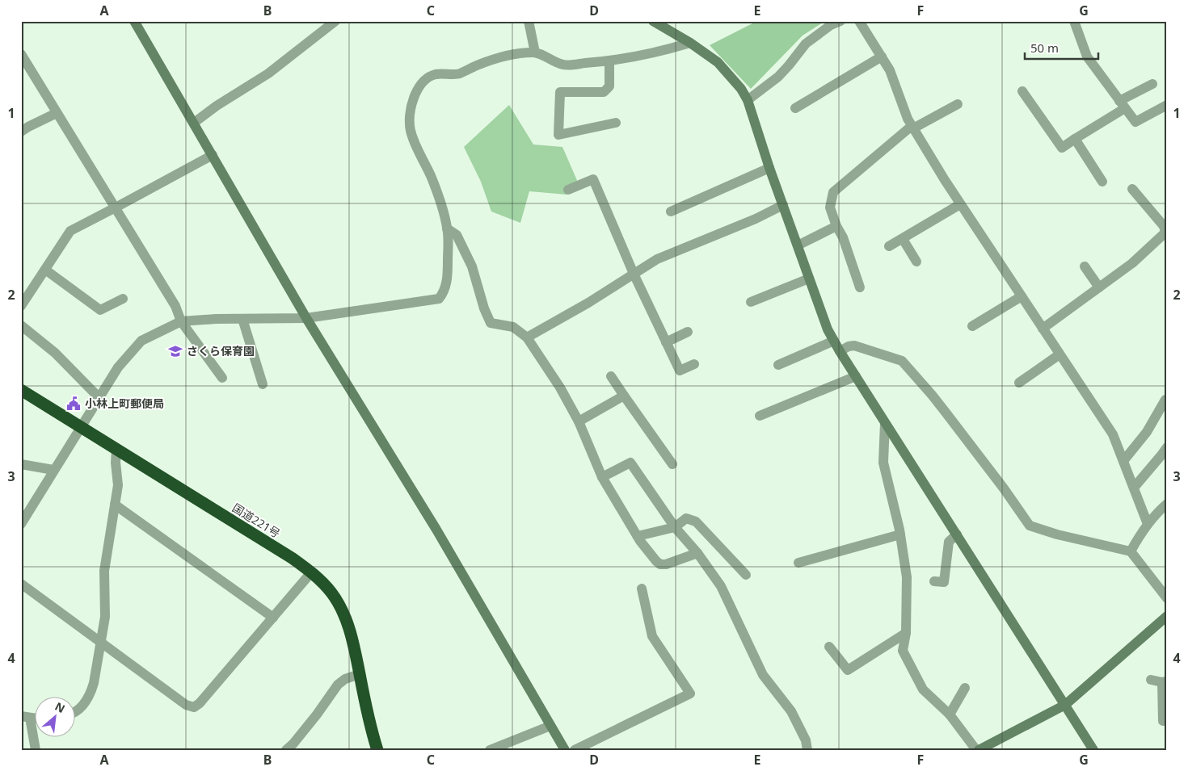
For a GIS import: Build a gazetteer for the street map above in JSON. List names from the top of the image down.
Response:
{
  "streets": {
    "highway": ["国道221号"]
  },
  "places": {
    "school or university": ["さくら保育園"],
    "public building": ["小林上町郵便局"]
  },
  "scale_bar": "50 m",
  "north": "top right",
  "grid": {
    "columns": [
      "A",
      "B",
      "C",
      "D",
      "E",
      "F",
      "G"
    ],
    "rows": [
      "1",
      "2",
      "3",
      "4"
    ]
  }
}
